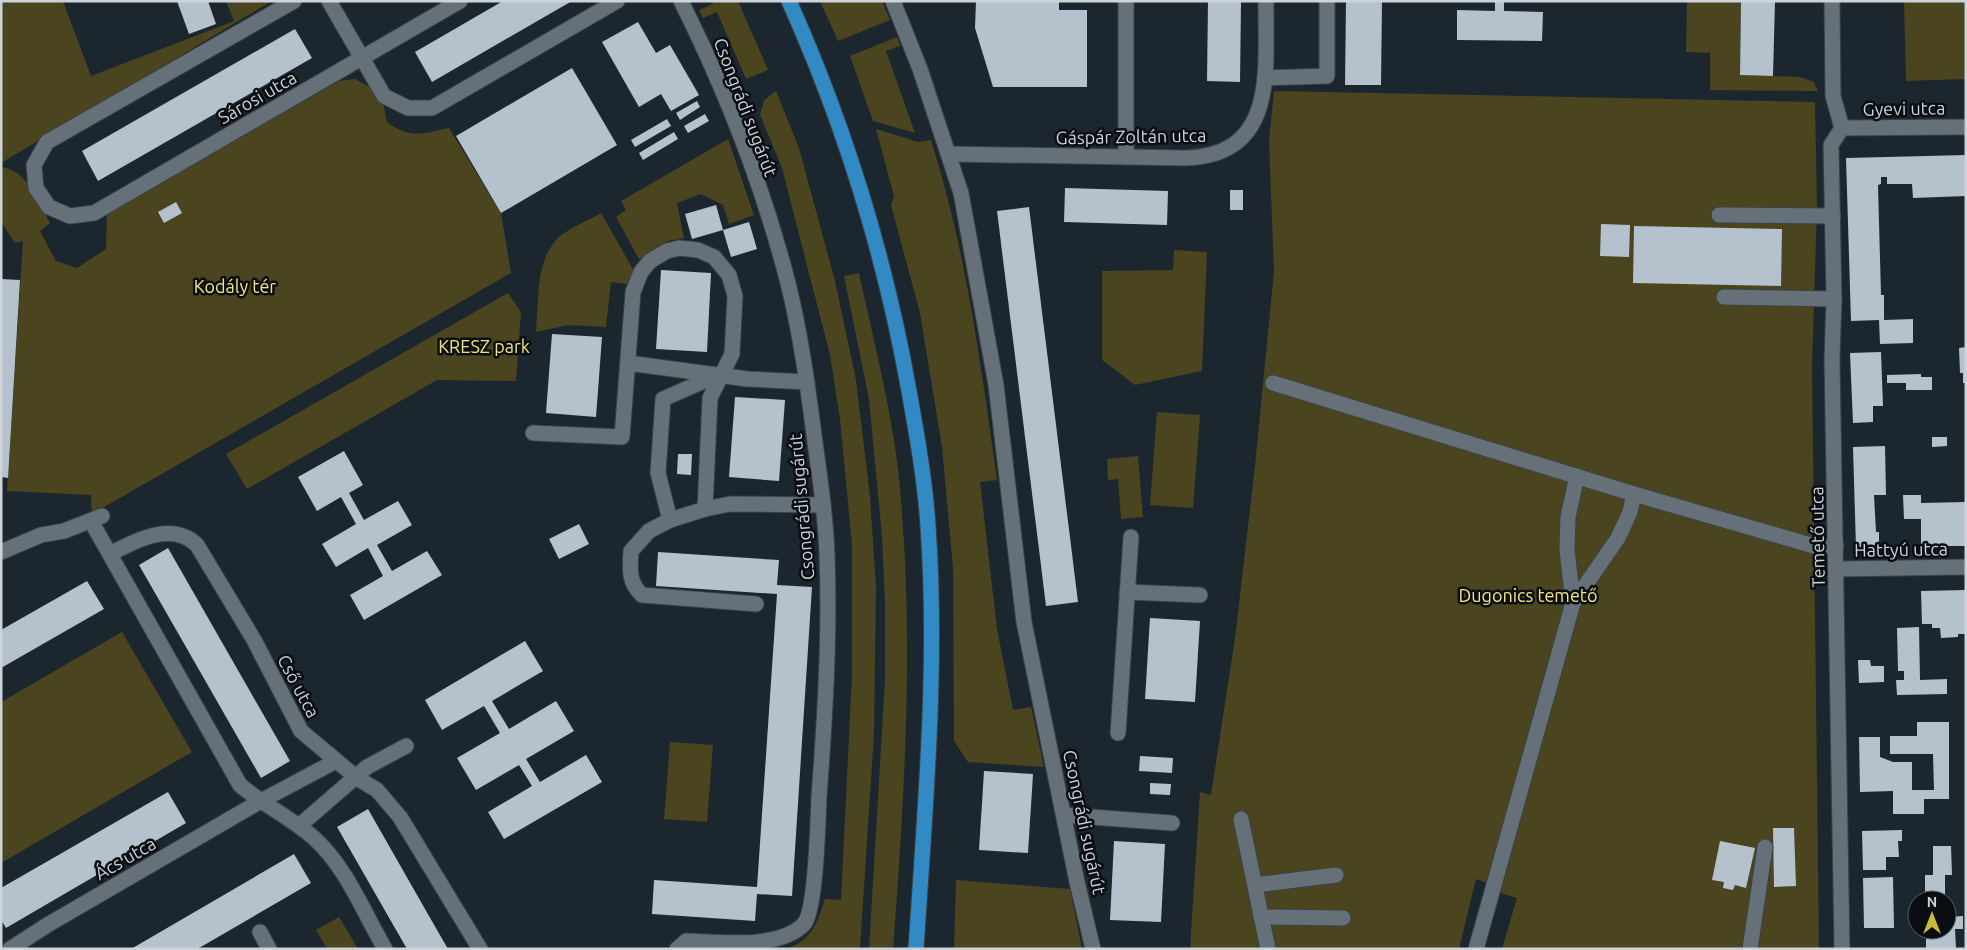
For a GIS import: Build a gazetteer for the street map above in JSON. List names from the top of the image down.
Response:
{
  "streets": {
    "street": [
      "Sárosi utca",
      "Csongrádi sugárút",
      "Gyevi utca",
      "Gáspár Zoltán utca",
      "Temető utca",
      "Hattyú utca",
      "Cső utca",
      "Ács utca"
    ]
  },
  "crossings": [
    ["Csongrádi sugárút", "Gáspár Zoltán utca"],
    ["Gyevi utca", "Temető utca"],
    ["Temető utca", "Hattyú utca"],
    ["Cső utca", "Ács utca"]
  ],
  "parks": ["Kodály tér", "KRESZ park", "Dugonics temető"],
  "north": "top"
}
